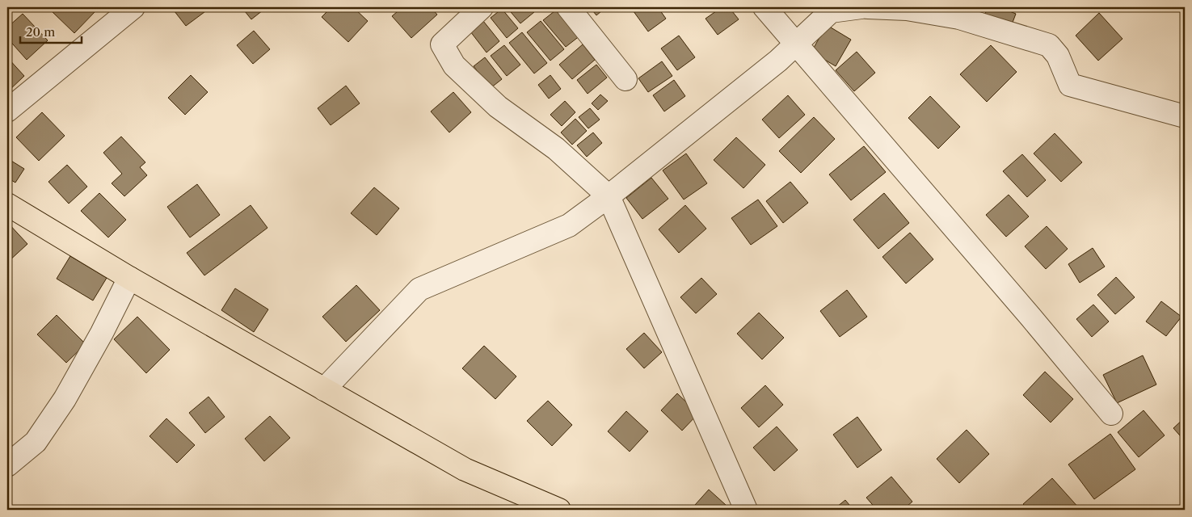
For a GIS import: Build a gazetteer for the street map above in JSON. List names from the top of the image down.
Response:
{
  "scale_bar": "20 m"
}
